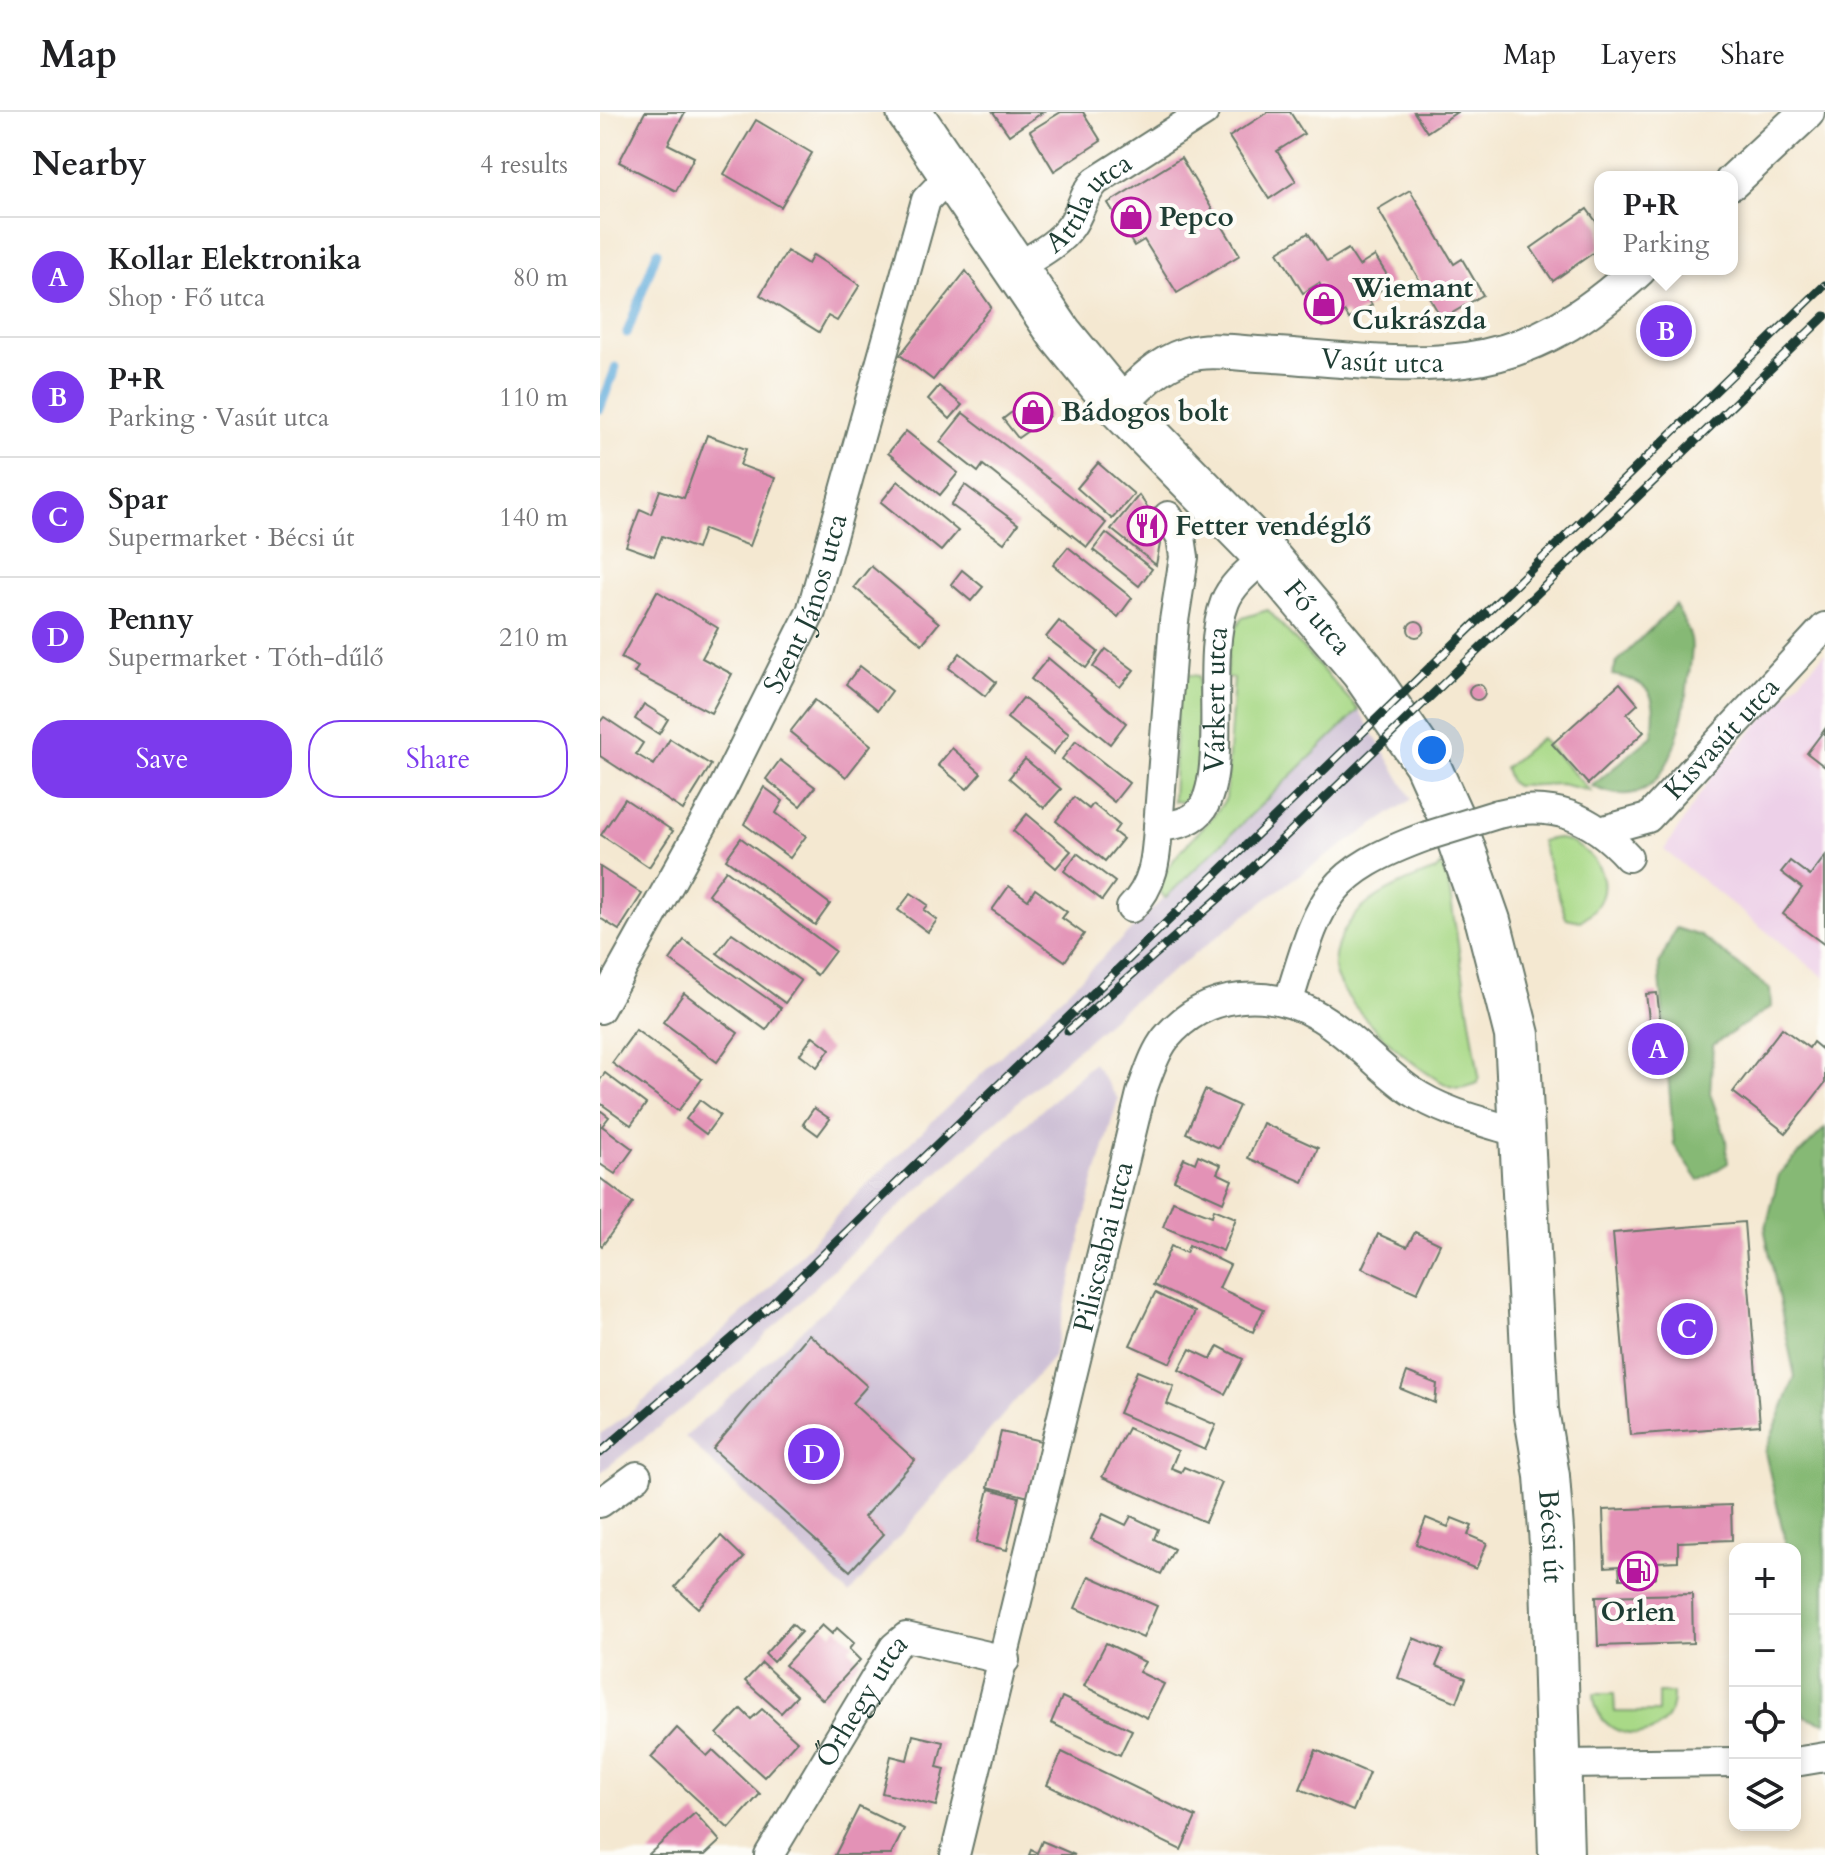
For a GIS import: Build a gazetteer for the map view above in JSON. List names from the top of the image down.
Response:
{
  "streets": {
    "main road": ["Fő utca", "Bécsi út"],
    "street": [
      "Attila utca",
      "Vasút utca",
      "Szent János utca",
      "Várkert utca",
      "Kisvasút utca",
      "Piliscsabai utca",
      "Őrhegy utca"
    ]
  },
  "crossings": [
    ["Attila utca", "Fő utca"],
    ["Vasút utca", "Fő utca"],
    ["Szent János utca", "Fő utca"],
    ["Fő utca", "Várkert utca"],
    ["Fő utca", "Piliscsabai utca"],
    ["Fő utca", "Bécsi út"],
    ["Piliscsabai utca", "Őrhegy utca"]
  ],
  "places": {
    "shop": ["Pepco", "Wiemant Cukrászda", "Bádogos bolt"],
    "restaurant": ["Fetter vendéglő"],
    "fuel station": ["Orlen"]
  },
  "page": {
    "header": "Map",
    "nav": ["Map", "Layers", "Share"],
    "heading": ["Nearby", "4 results"],
    "popup": ["P+R", "Parking"],
    "list": [
      {
        "mark": "A",
        "name": "Kollar Elektronika",
        "note": "Shop · Fő utca",
        "value": "80 m"
      },
      {
        "mark": "B",
        "name": "P+R",
        "note": "Parking · Vasút utca",
        "value": "110 m"
      },
      {
        "mark": "C",
        "name": "Spar",
        "note": "Supermarket · Bécsi út",
        "value": "140 m"
      },
      {
        "mark": "D",
        "name": "Penny",
        "note": "Supermarket · Tóth-dűlő",
        "value": "210 m"
      }
    ],
    "pins": [
      "B",
      "A",
      "C",
      "D"
    ],
    "buttons": ["Save", "Share"],
    "map_buttons": ["+", "−"]
  }
}
